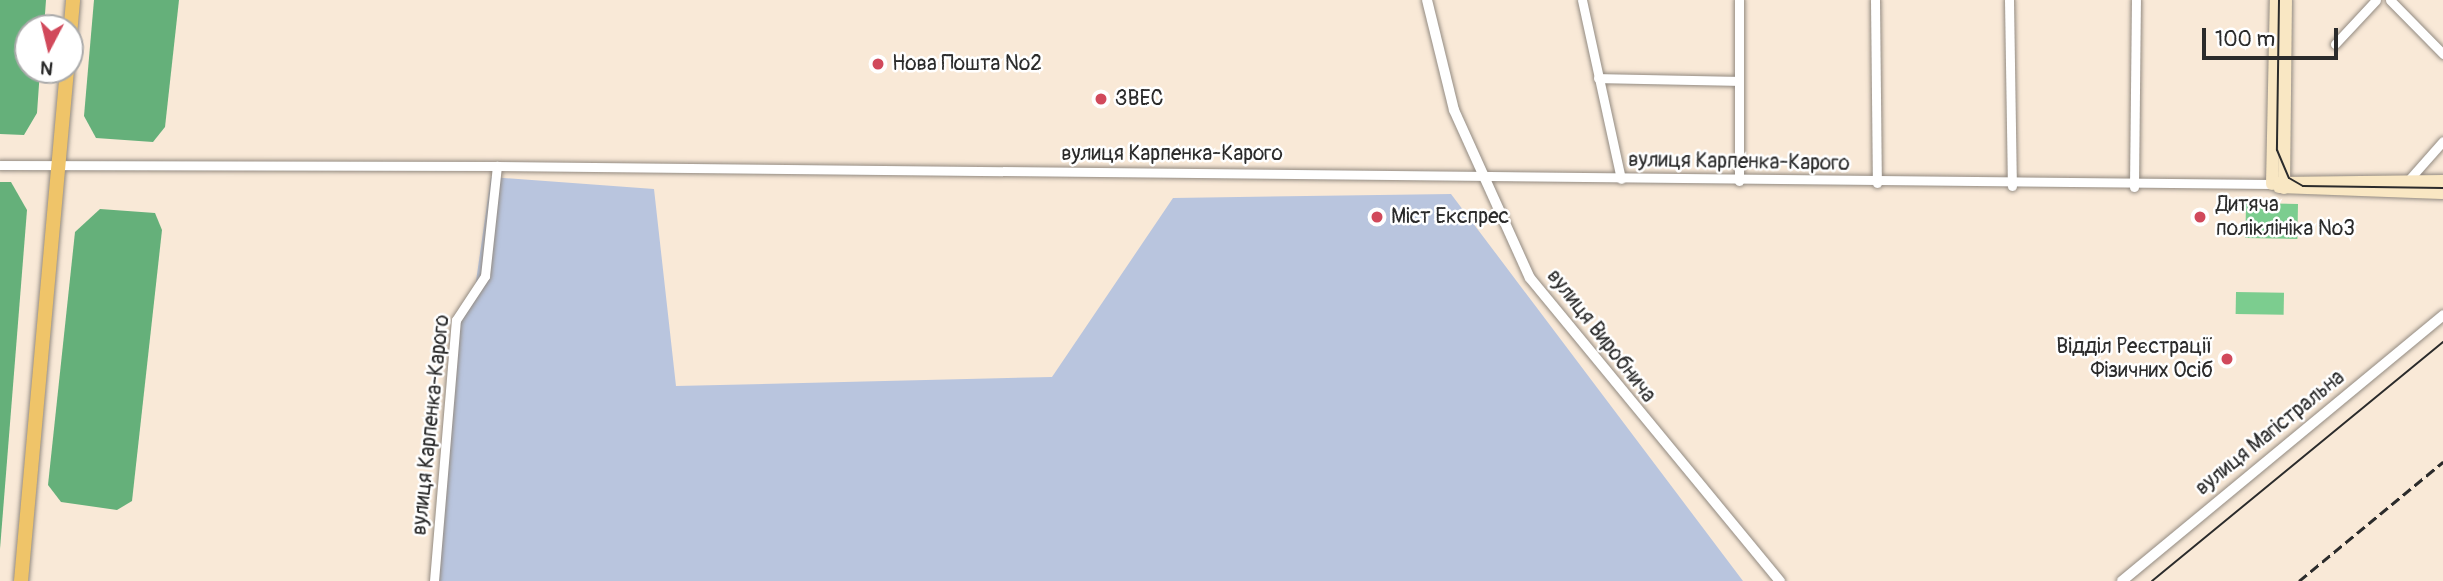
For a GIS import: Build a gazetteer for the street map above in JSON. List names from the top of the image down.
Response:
{
  "streets": {
    "main road": ["вулиця Карпенка-Карого"],
    "street": ["вулиця Виробнича", "вулиця Магістральна"]
  },
  "crossings": [
    ["вулиця Карпенка-Карого", "вулиця Виробнича"]
  ],
  "places": [
    "Нова Пошта №2",
    "ЗВЕС",
    "Мiст Експрес",
    "Дитяча поліклініка №3",
    "Відділ Реєстрації Фізичних Осіб"
  ],
  "scale_bar": "100 m",
  "north": "bottom"
}
